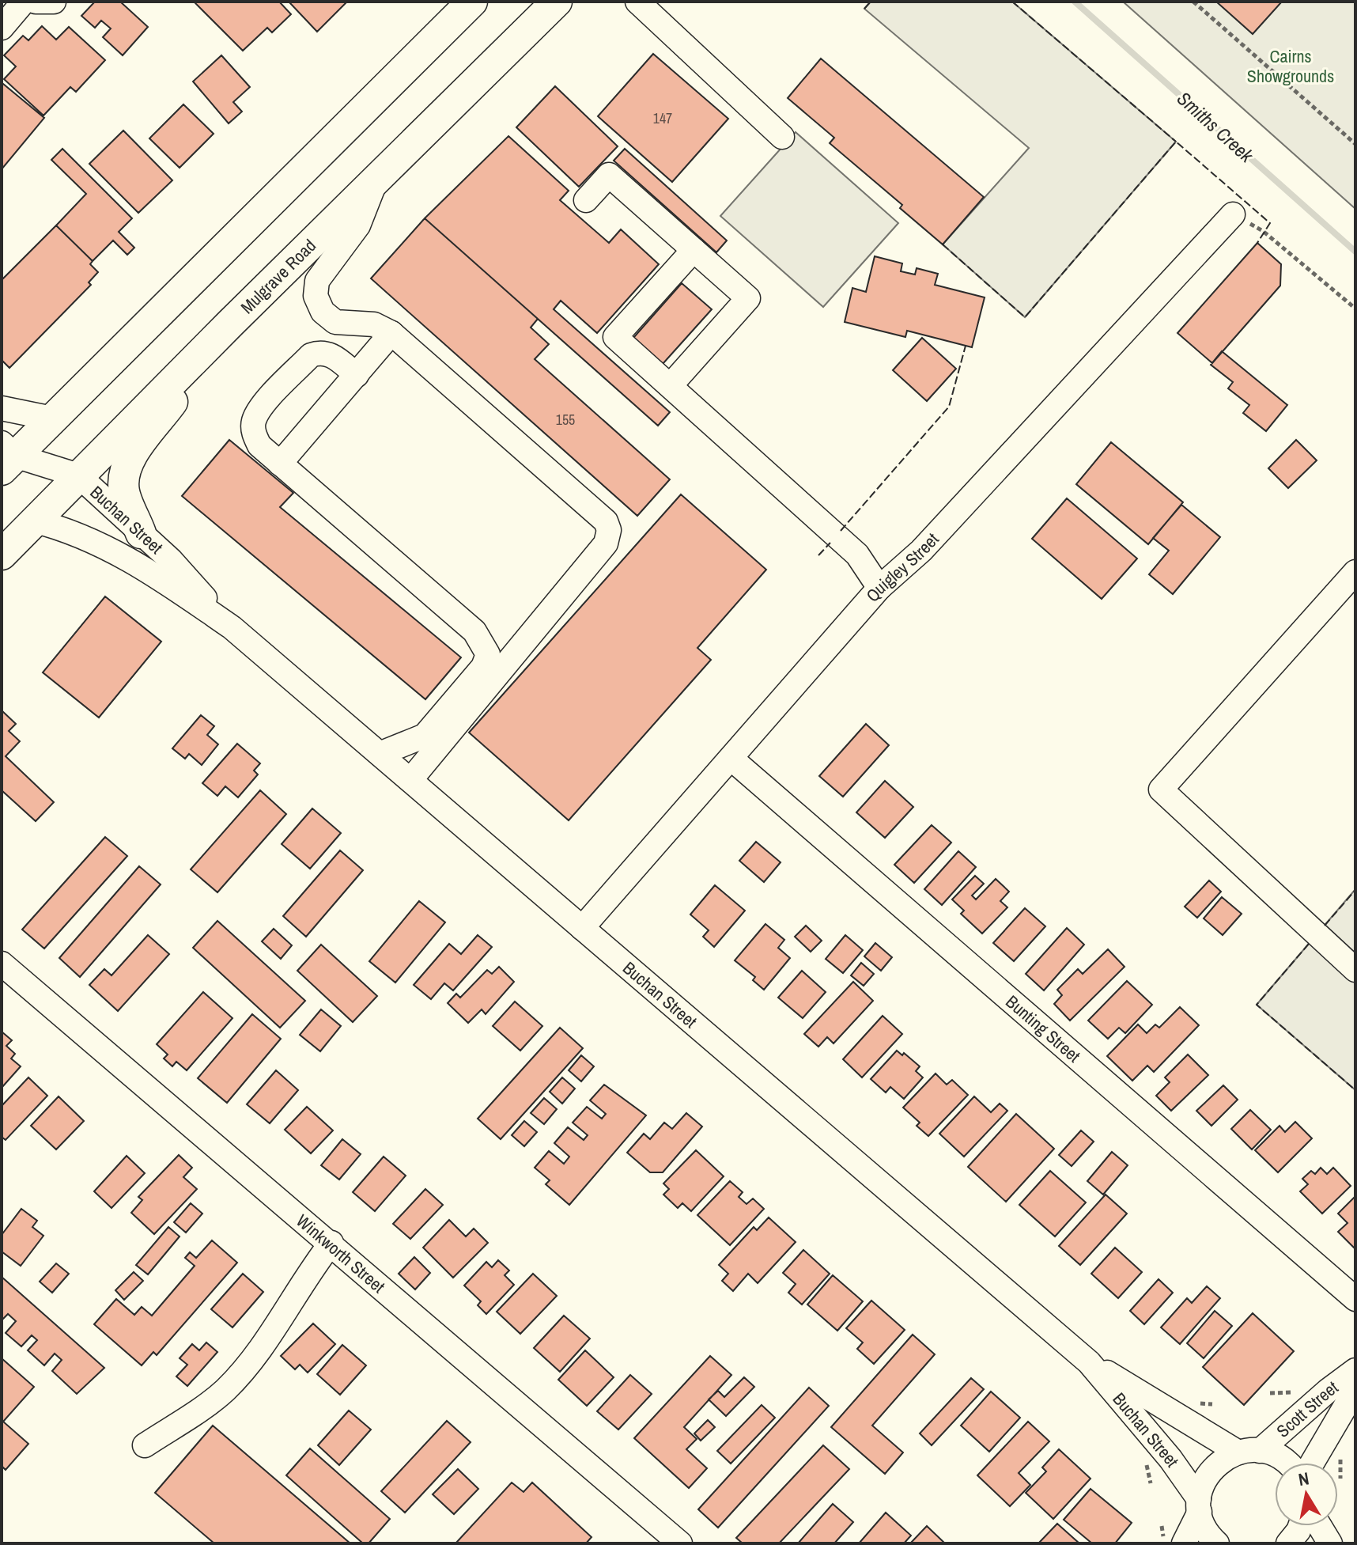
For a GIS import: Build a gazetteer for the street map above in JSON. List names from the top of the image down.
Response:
{
  "streets": {
    "main road": ["Mulgrave Road"],
    "street": [
      "Buchan Street",
      "Quigley Street",
      "Bunting Street",
      "Winkworth Street",
      "Scott Street"
    ]
  },
  "crossings": [
    ["Mulgrave Road", "Buchan Street"],
    ["Buchan Street", "Quigley Street"],
    ["Buchan Street", "Scott Street"],
    ["Quigley Street", "Bunting Street"]
  ],
  "water": ["Smiths Creek"],
  "parks": ["Cairns Showgrounds"],
  "house_numbers": ["147", "155"],
  "north": "top"
}
